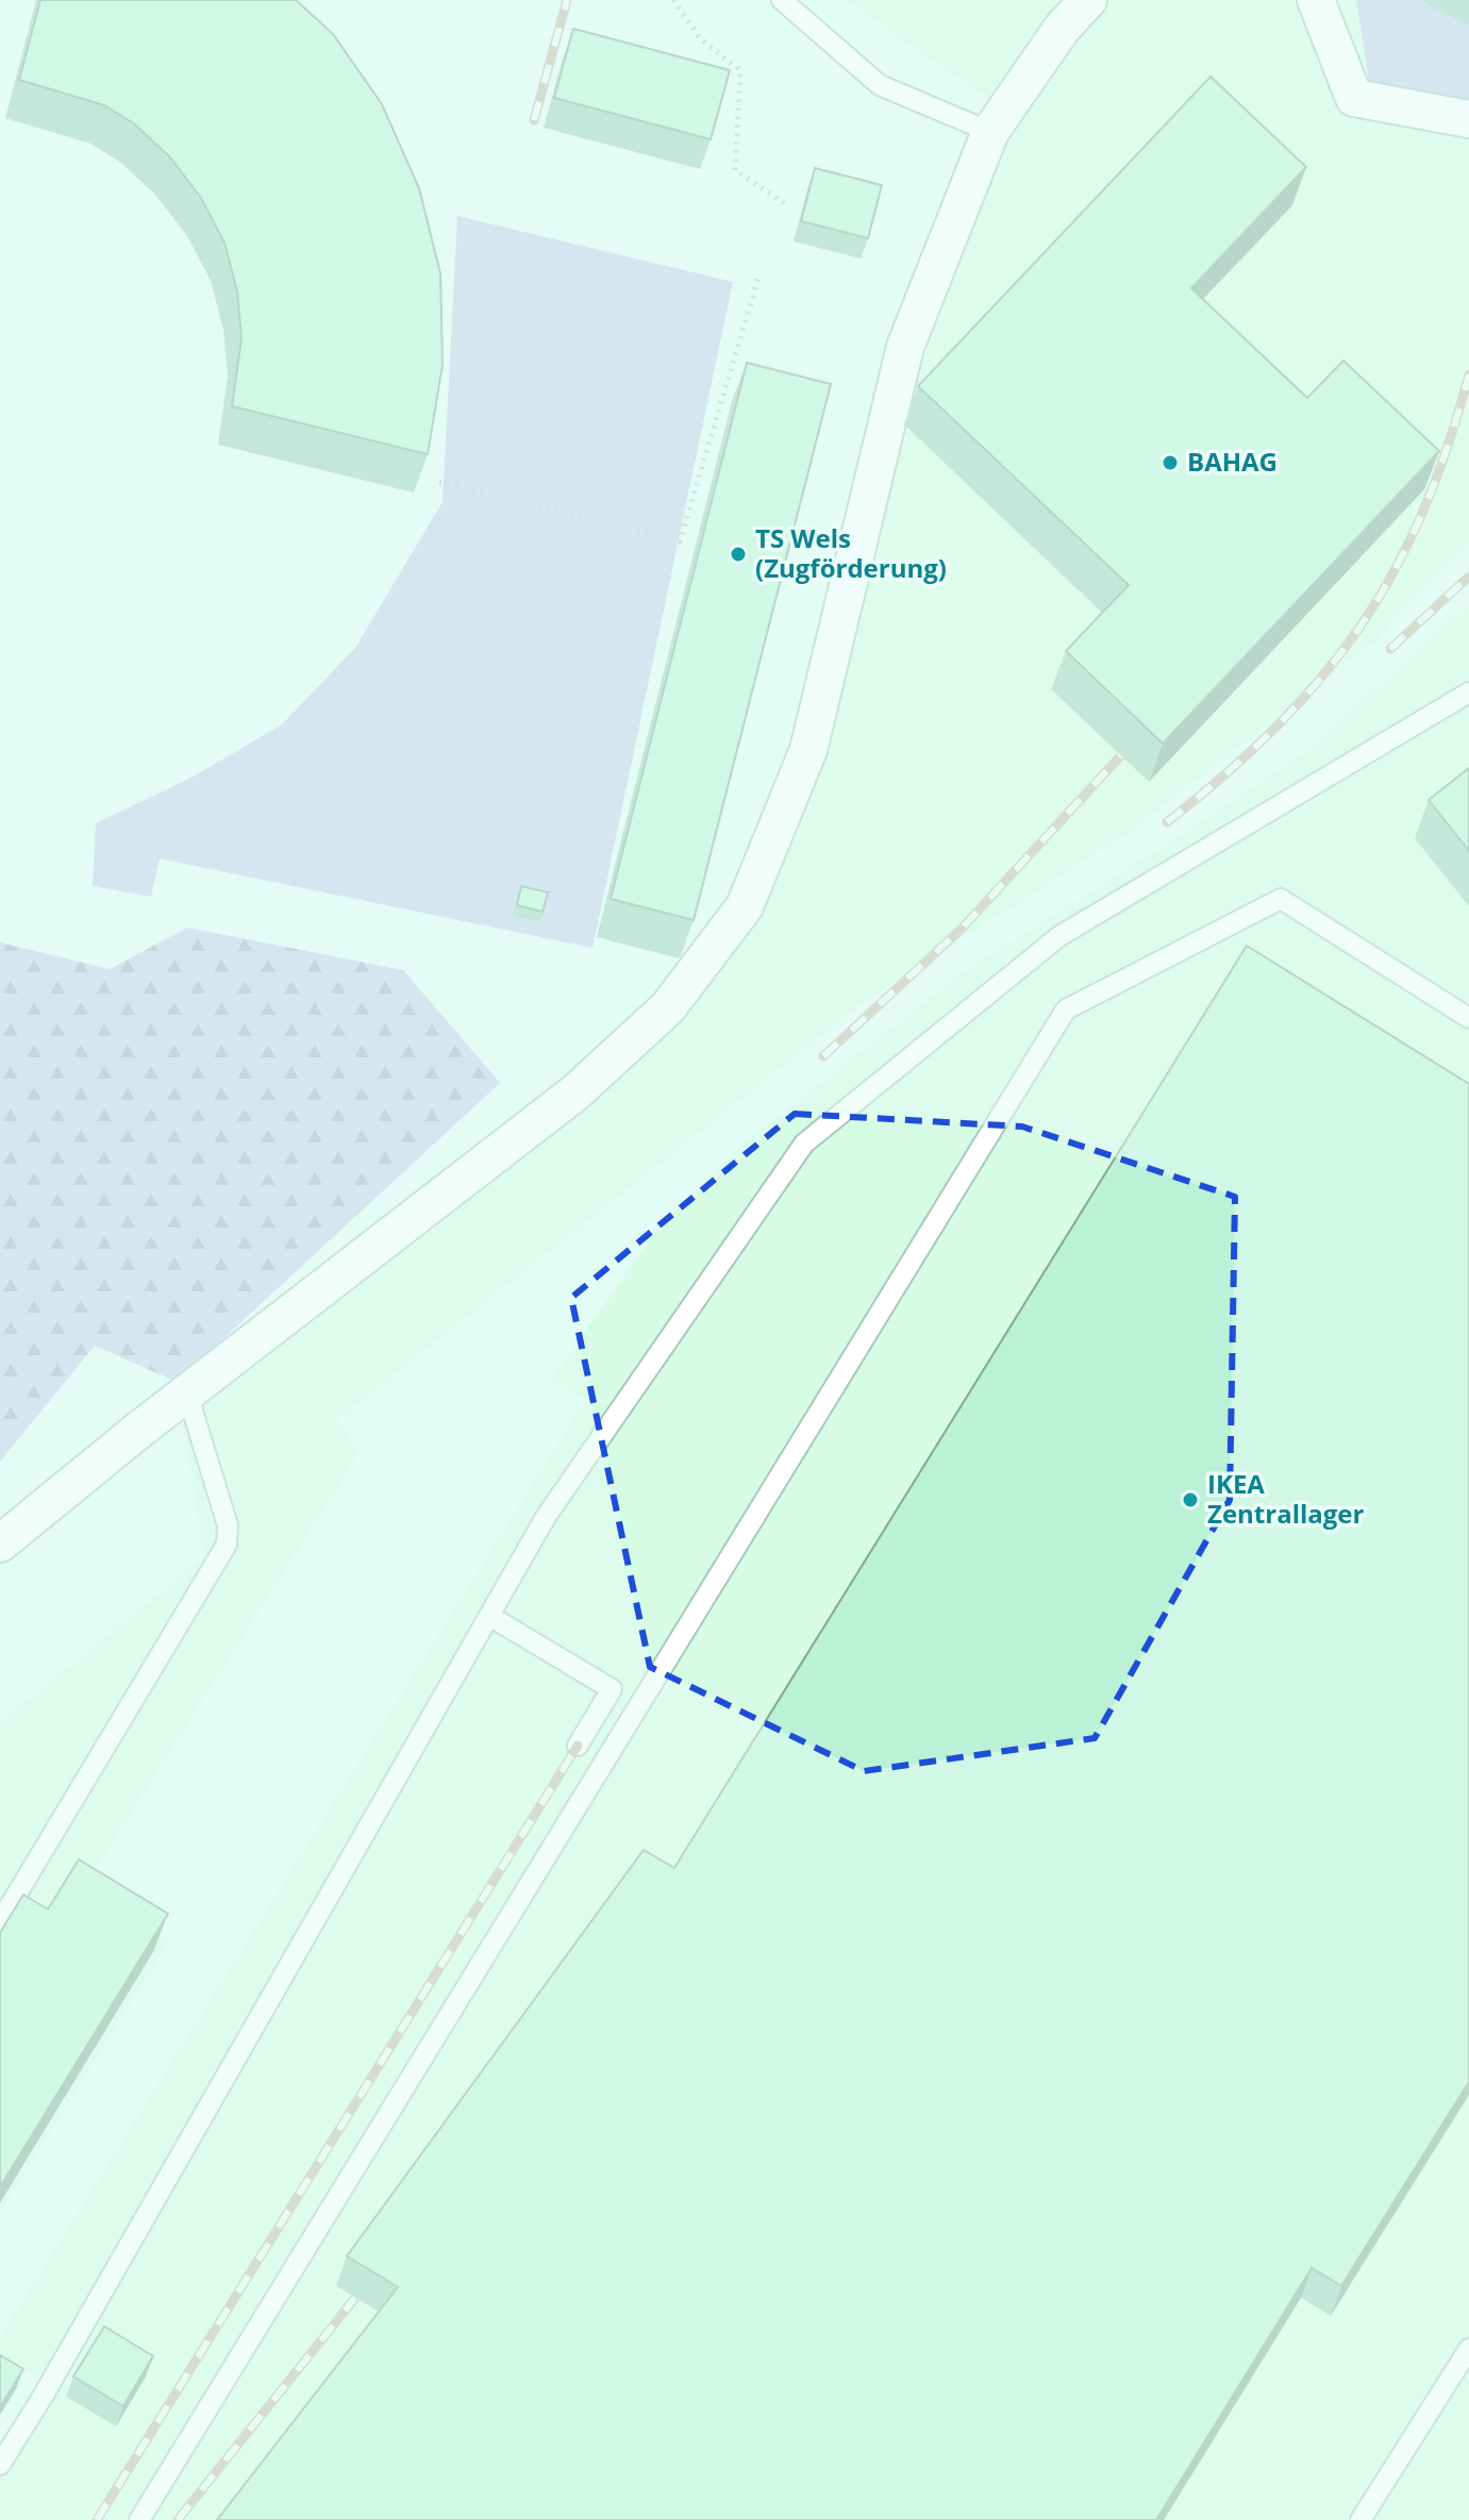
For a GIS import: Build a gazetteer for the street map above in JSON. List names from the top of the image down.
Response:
{
  "places": ["BAHAG", "TS Wels (Zugförderung)", "IKEA Zentrallager"]
}
